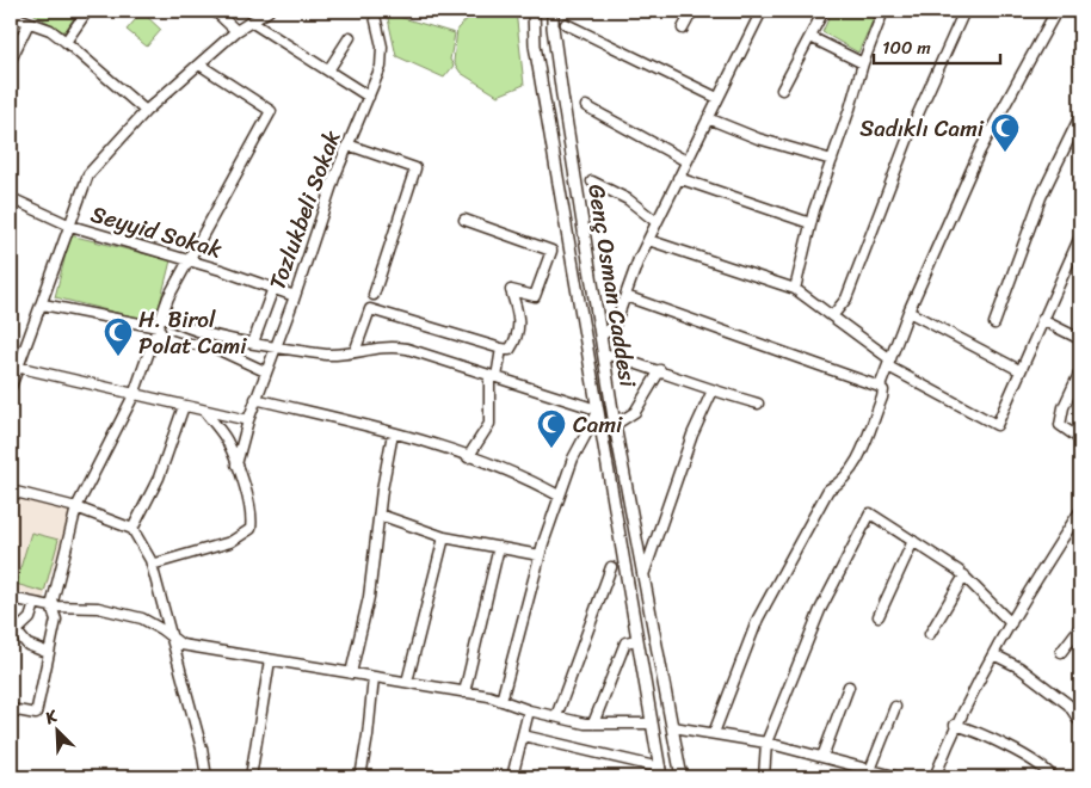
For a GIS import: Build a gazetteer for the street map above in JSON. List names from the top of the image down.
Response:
{
  "streets": {
    "main road": ["Genç Osman Caddesi"],
    "street": ["Tozlukbeli Sokak", "Seyyid Sokak"]
  },
  "crossings": [
    ["Tozlukbeli Sokak", "Seyyid Sokak"]
  ],
  "places": {
    "mosque": ["Sadıklı Cami", "H. Birol Polat Cami", "Cami"]
  },
  "scale_bar": "100 m",
  "north": "top left"
}
